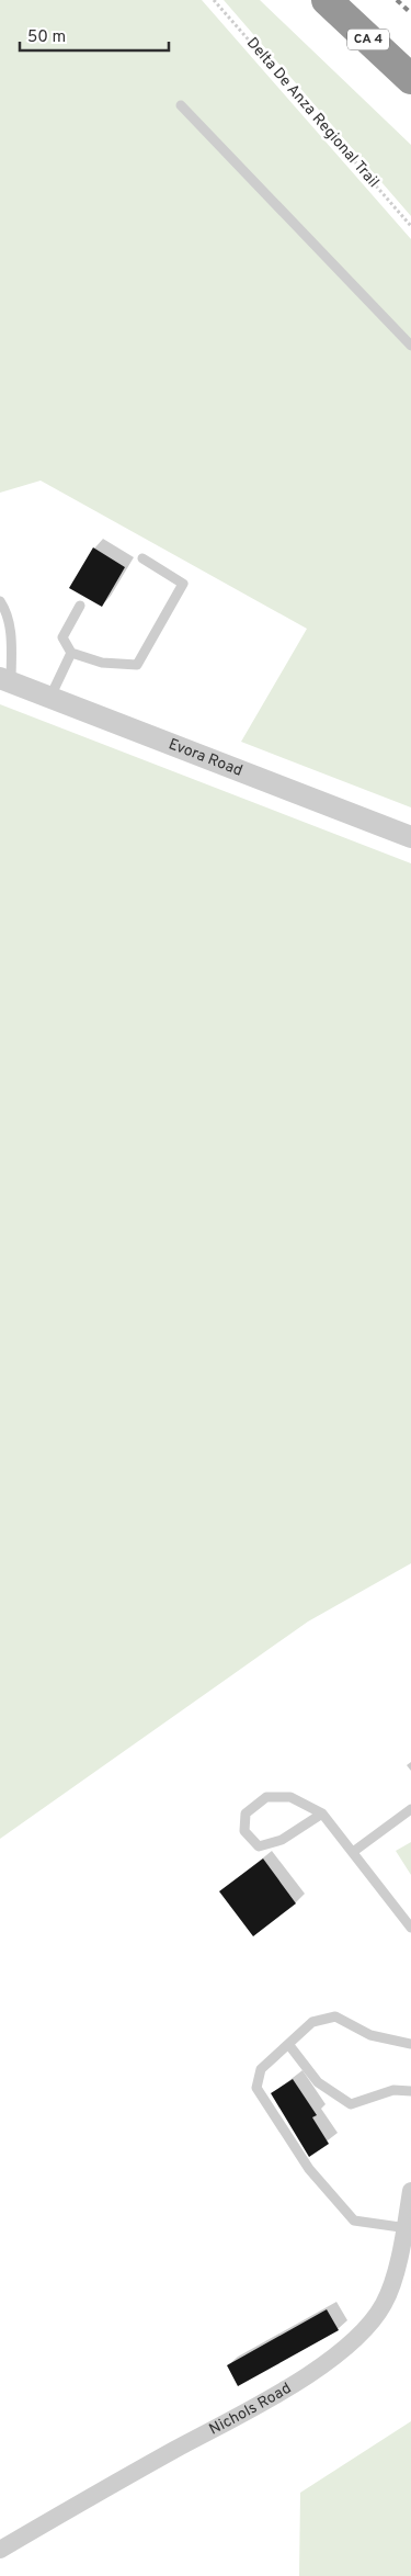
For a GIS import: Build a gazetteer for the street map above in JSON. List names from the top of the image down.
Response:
{
  "streets": {
    "highway": ["CA 4"],
    "street": ["Evora Road", "Nichols Road"],
    "path": ["Delta De Anza Regional Trail"]
  },
  "scale_bar": "50 m"
}
